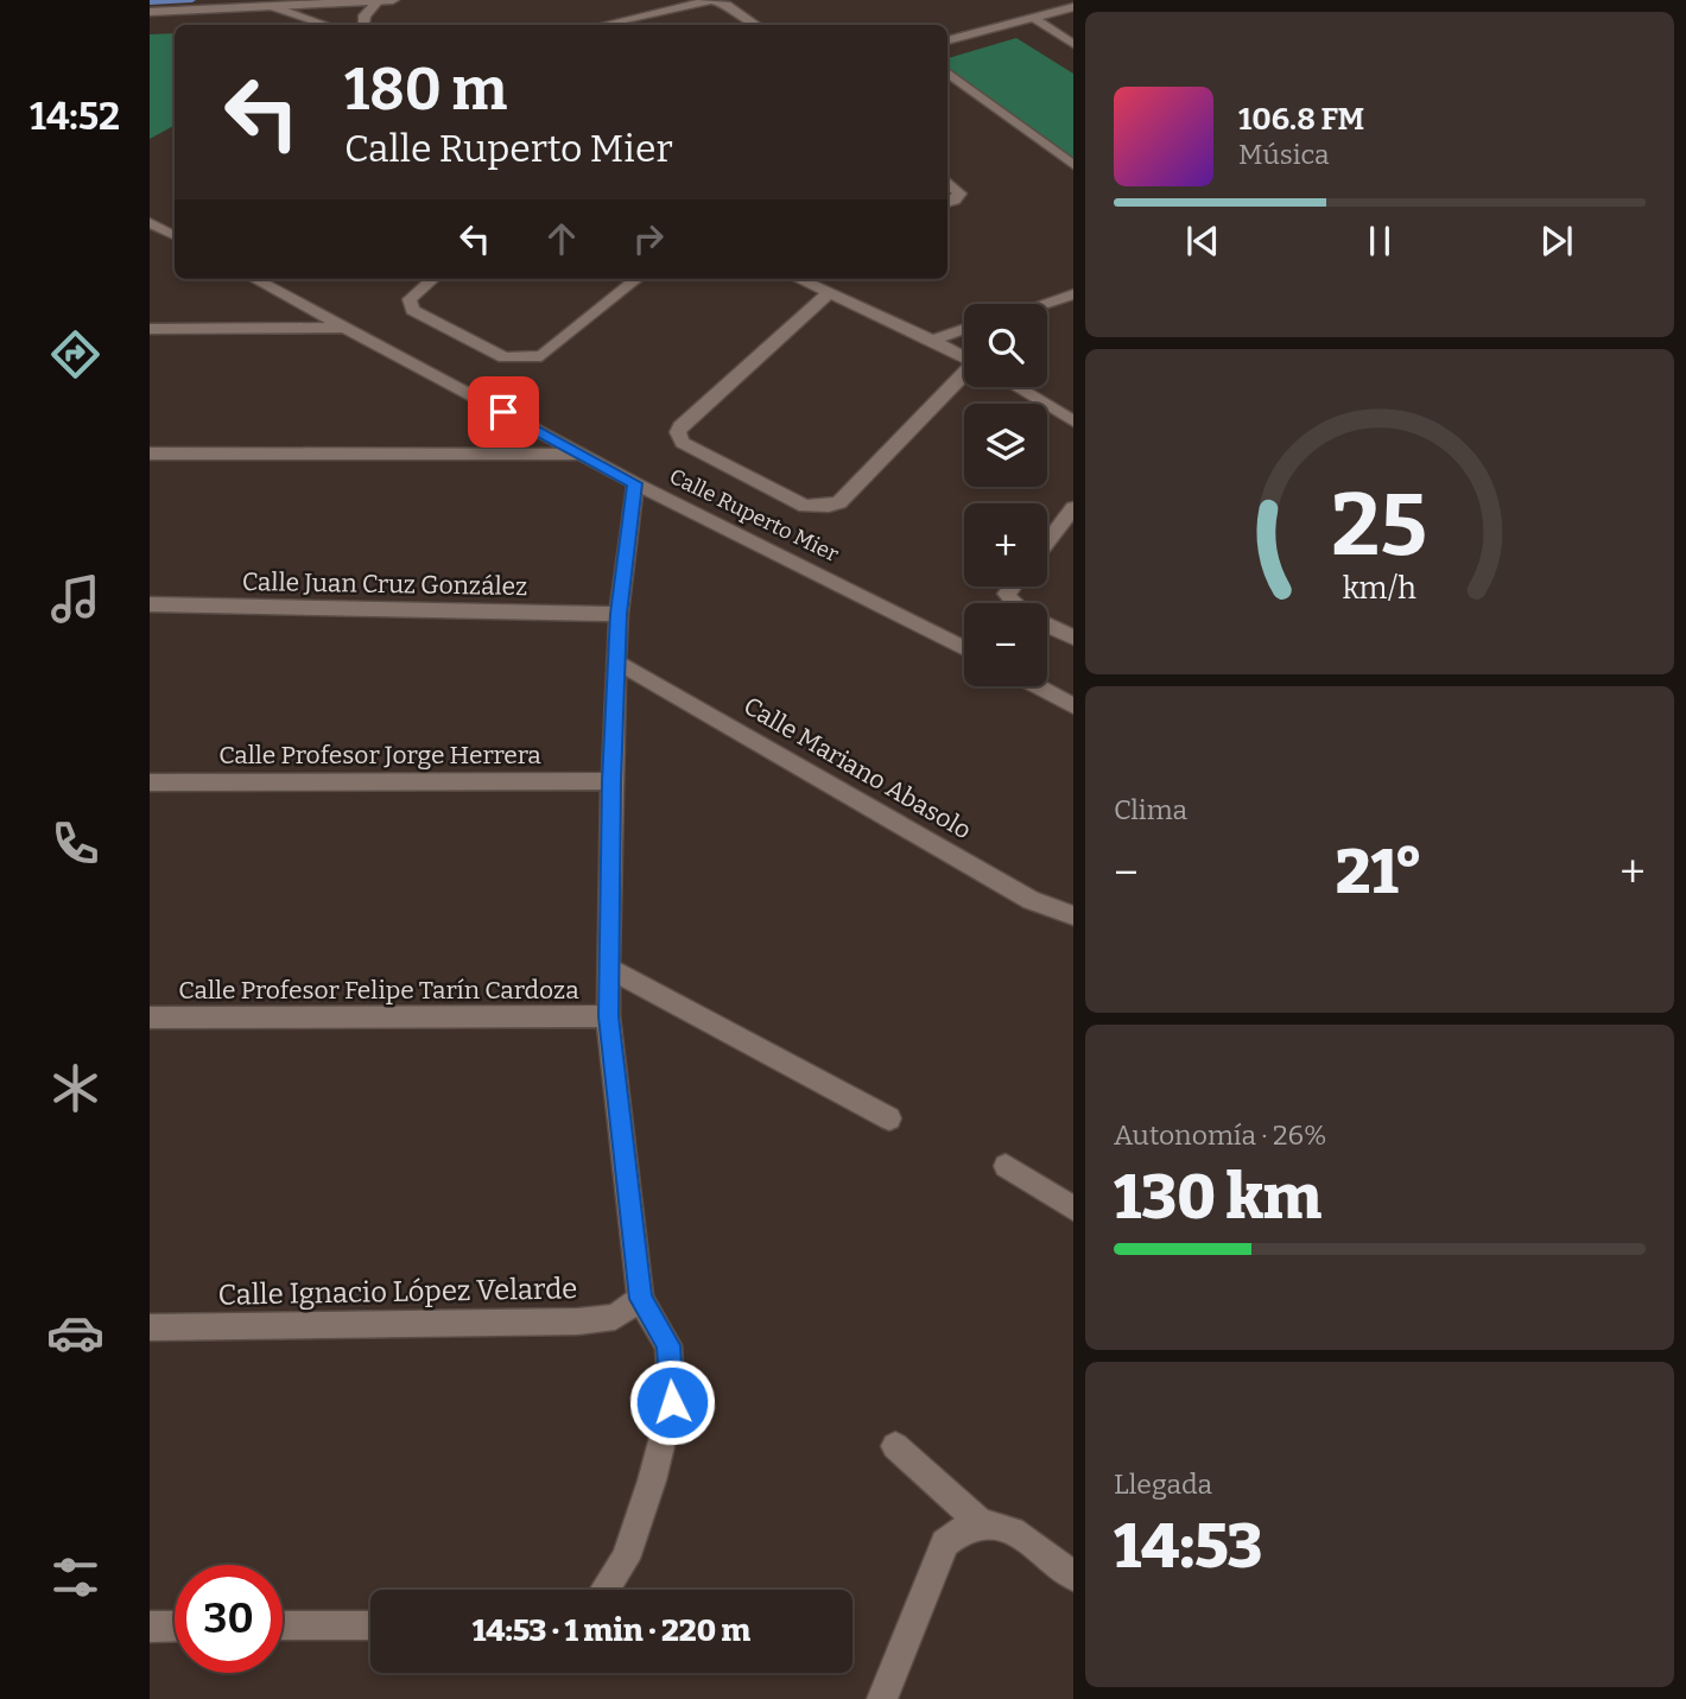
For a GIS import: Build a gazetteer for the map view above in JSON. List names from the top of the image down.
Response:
{
  "streets": {
    "street": [
      "Calle Ruperto Mier",
      "Calle Juan Cruz González",
      "Calle Profesor Jorge Herrera",
      "Calle Mariano Abasolo",
      "Calle Profesor Felipe Tarín Cardoza",
      "Calle Ignacio López Velarde"
    ]
  },
  "page": {
    "tabs": "14:52",
    "turn": ["180 m", "Calle Ruperto Mier"],
    "song": ["106.8 FM", "Música"],
    "map_buttons": ["+", "−"],
    "tile": [
      "Clima",
      ["Autonomía · 26%", "130 km"],
      ["Llegada", "14:53"]
    ],
    "heat": ["−", "21°", "+"],
    "limit": "30",
    "trip": "14:53 · 1 min · 220 m",
    "gauge": ["25", "km/h"]
  }
}
